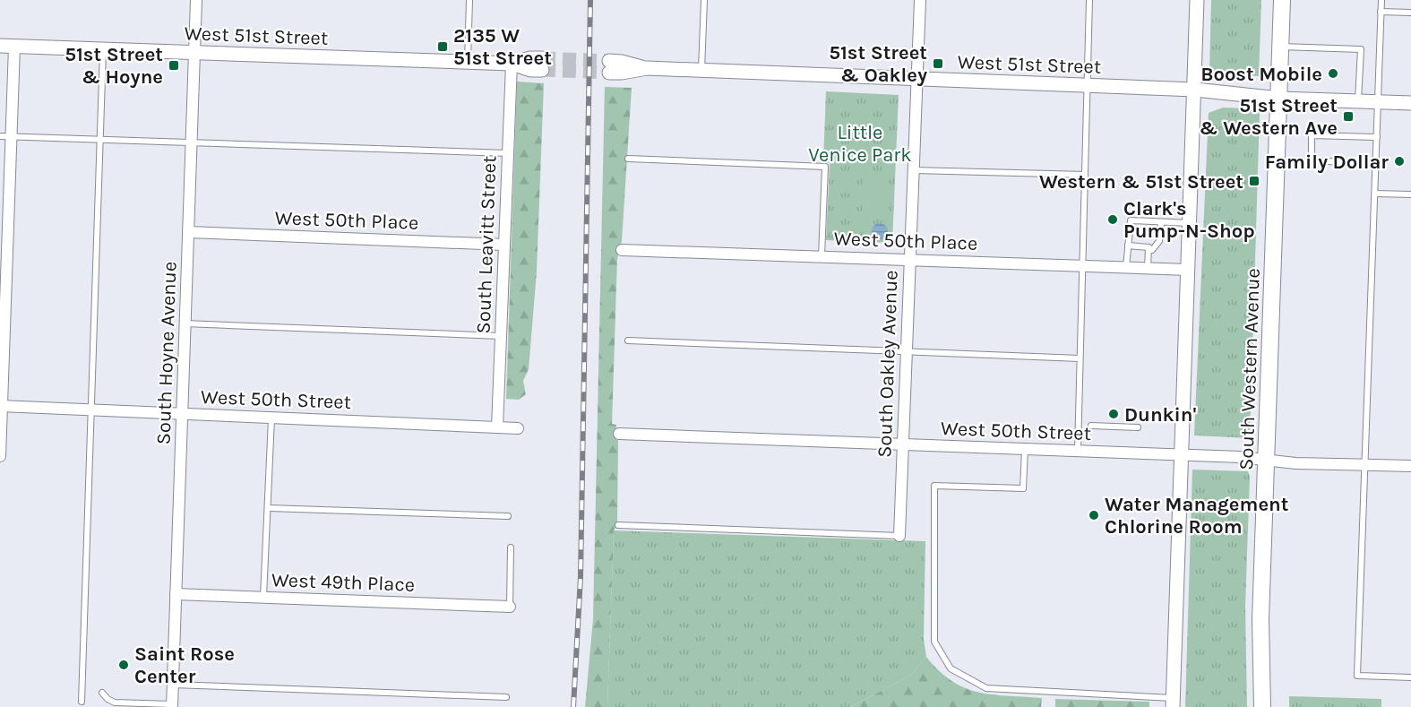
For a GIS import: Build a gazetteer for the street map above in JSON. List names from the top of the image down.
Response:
{
  "streets": {
    "main road": ["South Western Avenue"],
    "street": [
      "West 51st Street",
      "West 50th Place",
      "South Leavitt Street",
      "South Hoyne Avenue",
      "South Oakley Avenue",
      "West 50th Street",
      "West 49th Place"
    ]
  },
  "crossings": [
    ["West 51st Street", "South Leavitt Street"],
    ["West 51st Street", "South Hoyne Avenue"],
    ["West 51st Street", "South Oakley Avenue"],
    ["West 51st Street", "South Western Avenue"],
    ["West 50th Place", "South Leavitt Street"],
    ["West 50th Place", "South Hoyne Avenue"],
    ["West 50th Place", "South Oakley Avenue"],
    ["South Leavitt Street", "West 50th Street"],
    ["South Hoyne Avenue", "West 50th Street"],
    ["South Hoyne Avenue", "West 49th Place"],
    ["South Oakley Avenue", "West 50th Street"],
    ["South Western Avenue", "West 50th Street"]
  ],
  "parks": ["Little Venice Park"],
  "places": {
    "transit": [
      "2135 W 51st Street",
      "51st Street & Oakley",
      "51st Street & Hoyne",
      "51st Street & Western Ave",
      "Western & 51st Street"
    ],
    "other": [
      "Boost Mobile",
      "Family Dollar",
      "Clark's Pump-N-Shop",
      "Dunkin'",
      "Water Management Chlorine Room",
      "Saint Rose Center"
    ]
  }
}
